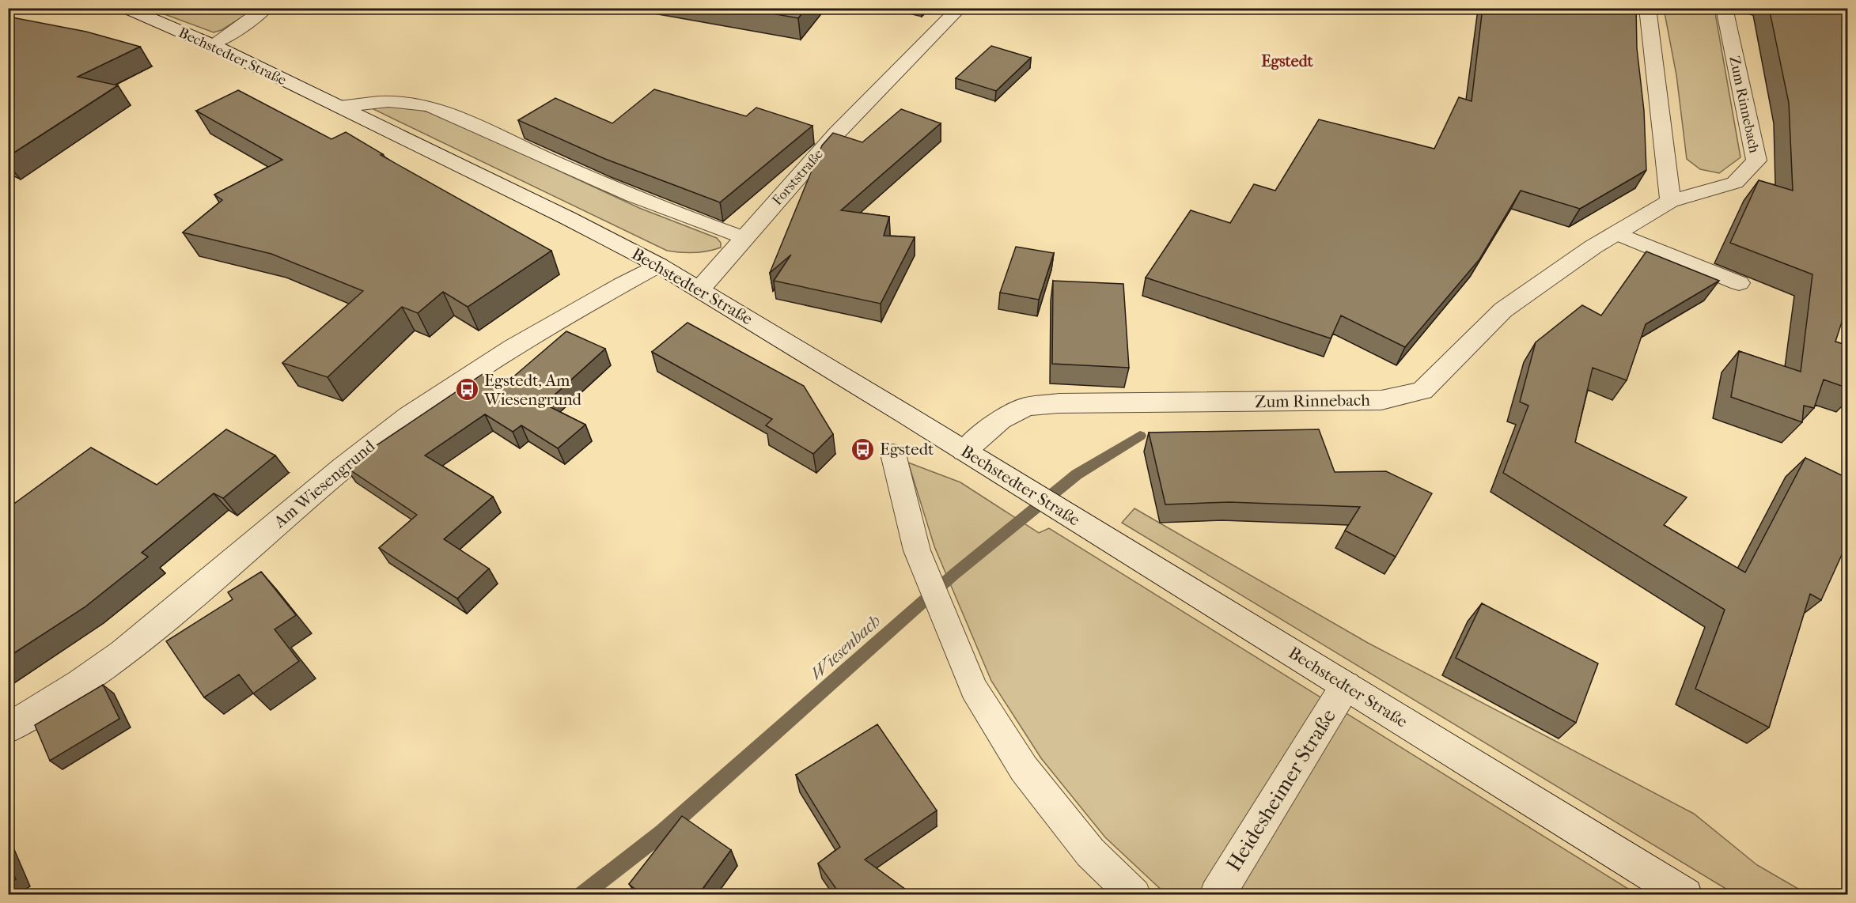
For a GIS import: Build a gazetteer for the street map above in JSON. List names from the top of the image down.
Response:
{
  "streets": {
    "street": [
      "Bechstedter Straße",
      "Zum Rinnebach",
      "Forststraße",
      "Am Wiesengrund",
      "Heidesheimer Straße"
    ]
  },
  "crossings": [
    ["Bechstedter Straße", "Zum Rinnebach"],
    ["Bechstedter Straße", "Forststraße"],
    ["Bechstedter Straße", "Am Wiesengrund"],
    ["Bechstedter Straße", "Heidesheimer Straße"]
  ],
  "districts": ["Egstedt"],
  "water": ["Wiesenbach"],
  "places": {
    "bus stop": ["Egstedt, Am Wiesengrund", "Egstedt"]
  }
}
